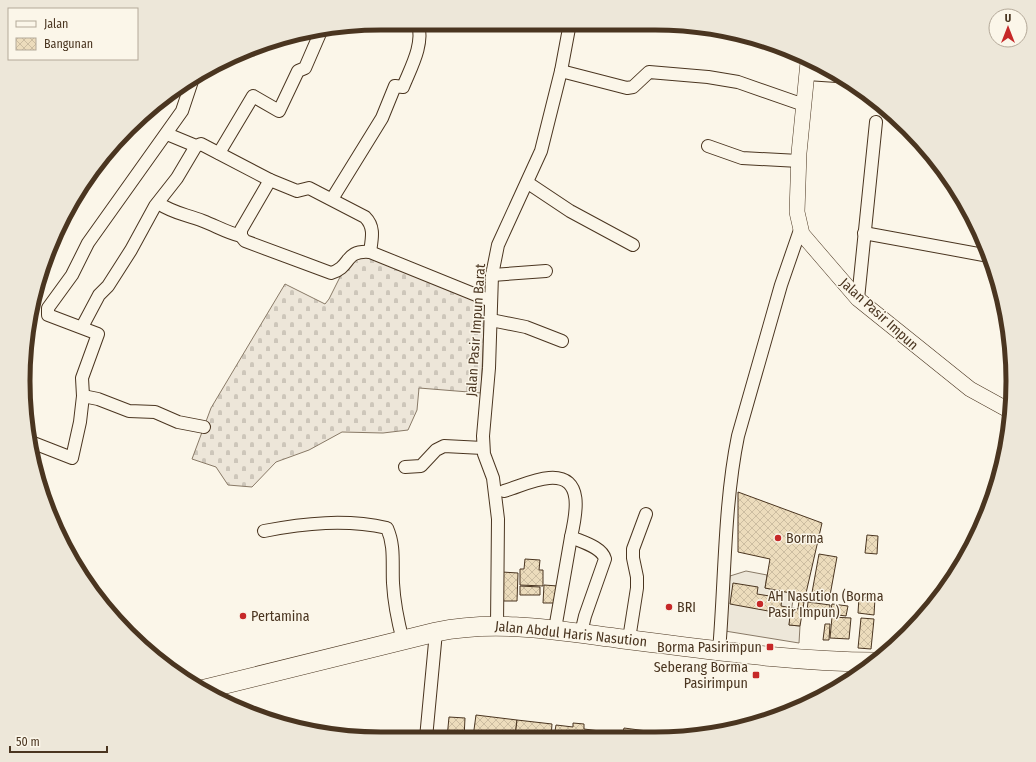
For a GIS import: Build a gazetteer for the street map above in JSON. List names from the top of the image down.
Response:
{
  "streets": {
    "highway": ["Jalan Abdul Haris Nasution"],
    "street": ["Jalan Pasir Impun", "Jalan Pasir Impun Barat"]
  },
  "crossings": [
    ["Jalan Pasir Impun Barat", "Jalan Abdul Haris Nasution"]
  ],
  "places": {
    "other": [
      "Borma",
      "AH Nasution (Borma Pasir Impun)",
      "BRI",
      "Pertamina"
    ],
    "transit": ["Borma Pasirimpun", "Seberang Borma Pasirimpun"]
  },
  "legend": ["Jalan", "Bangunan"],
  "scale_bar": "50 m",
  "north": "top"
}
